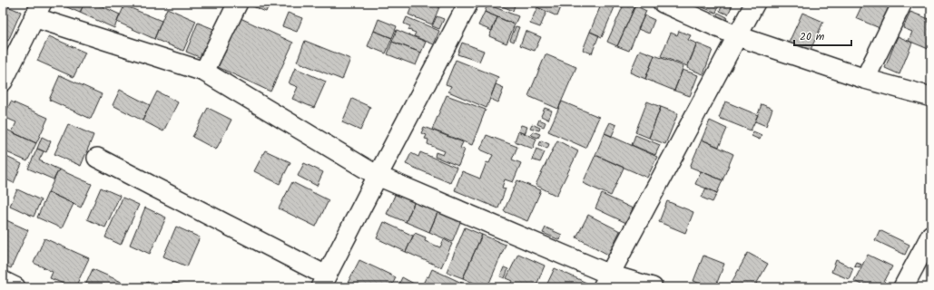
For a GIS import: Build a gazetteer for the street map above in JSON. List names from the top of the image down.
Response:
{
  "scale_bar": "20 m"
}
